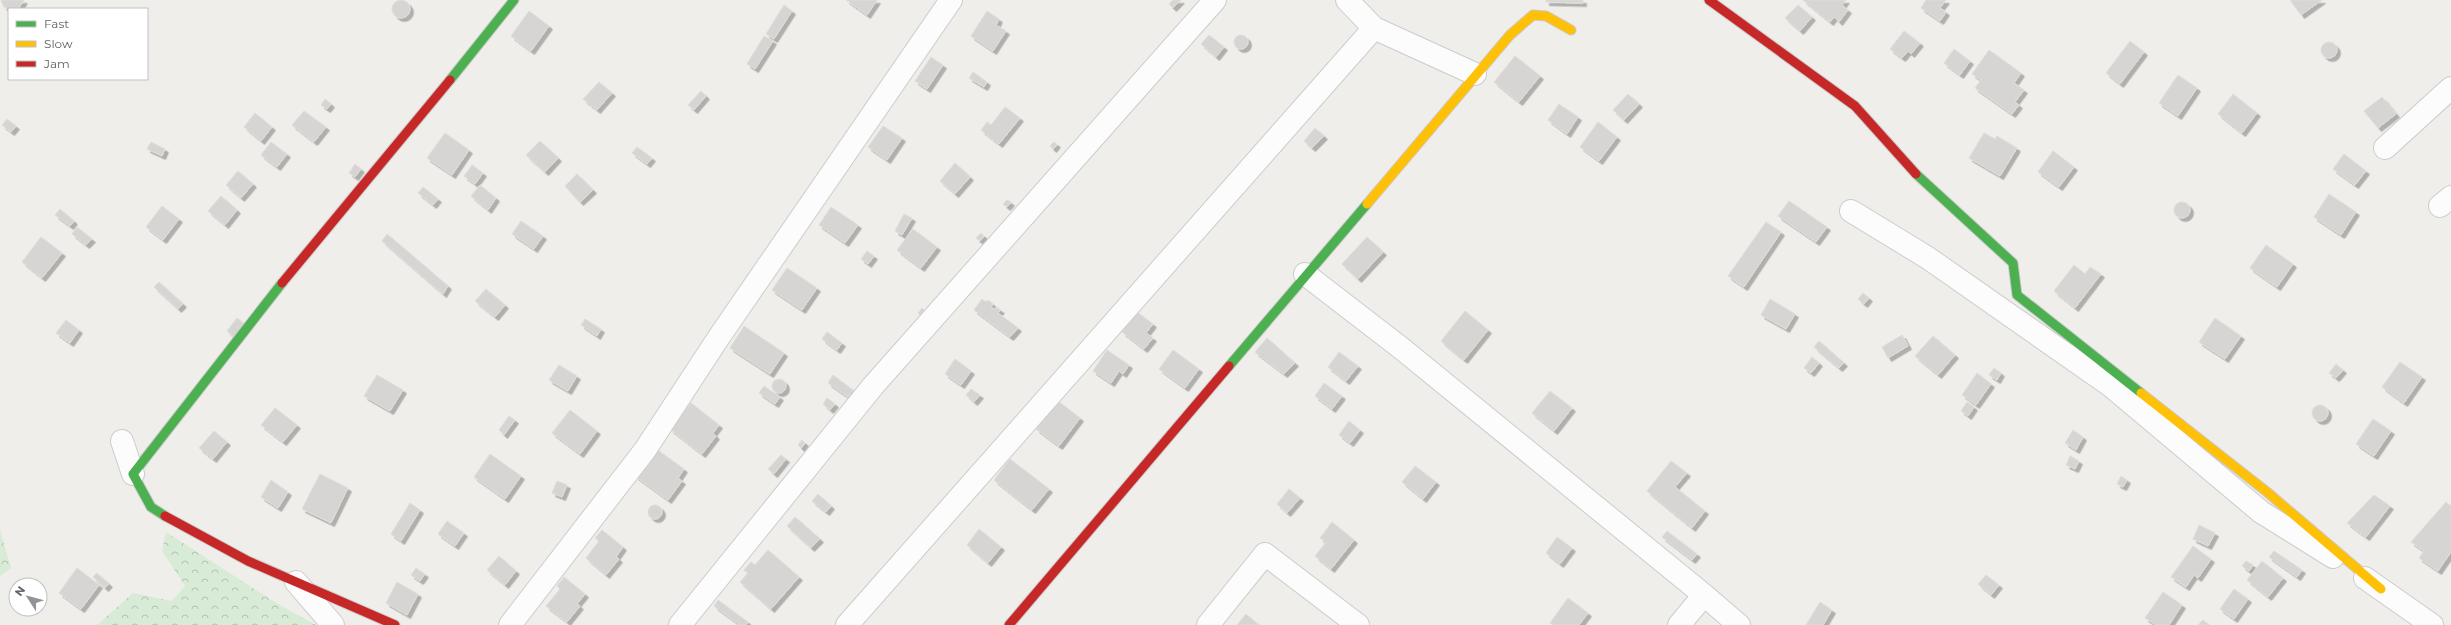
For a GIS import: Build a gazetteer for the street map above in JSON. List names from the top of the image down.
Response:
{
  "legend": ["Fast", "Slow", "Jam"],
  "north": "top left"
}
